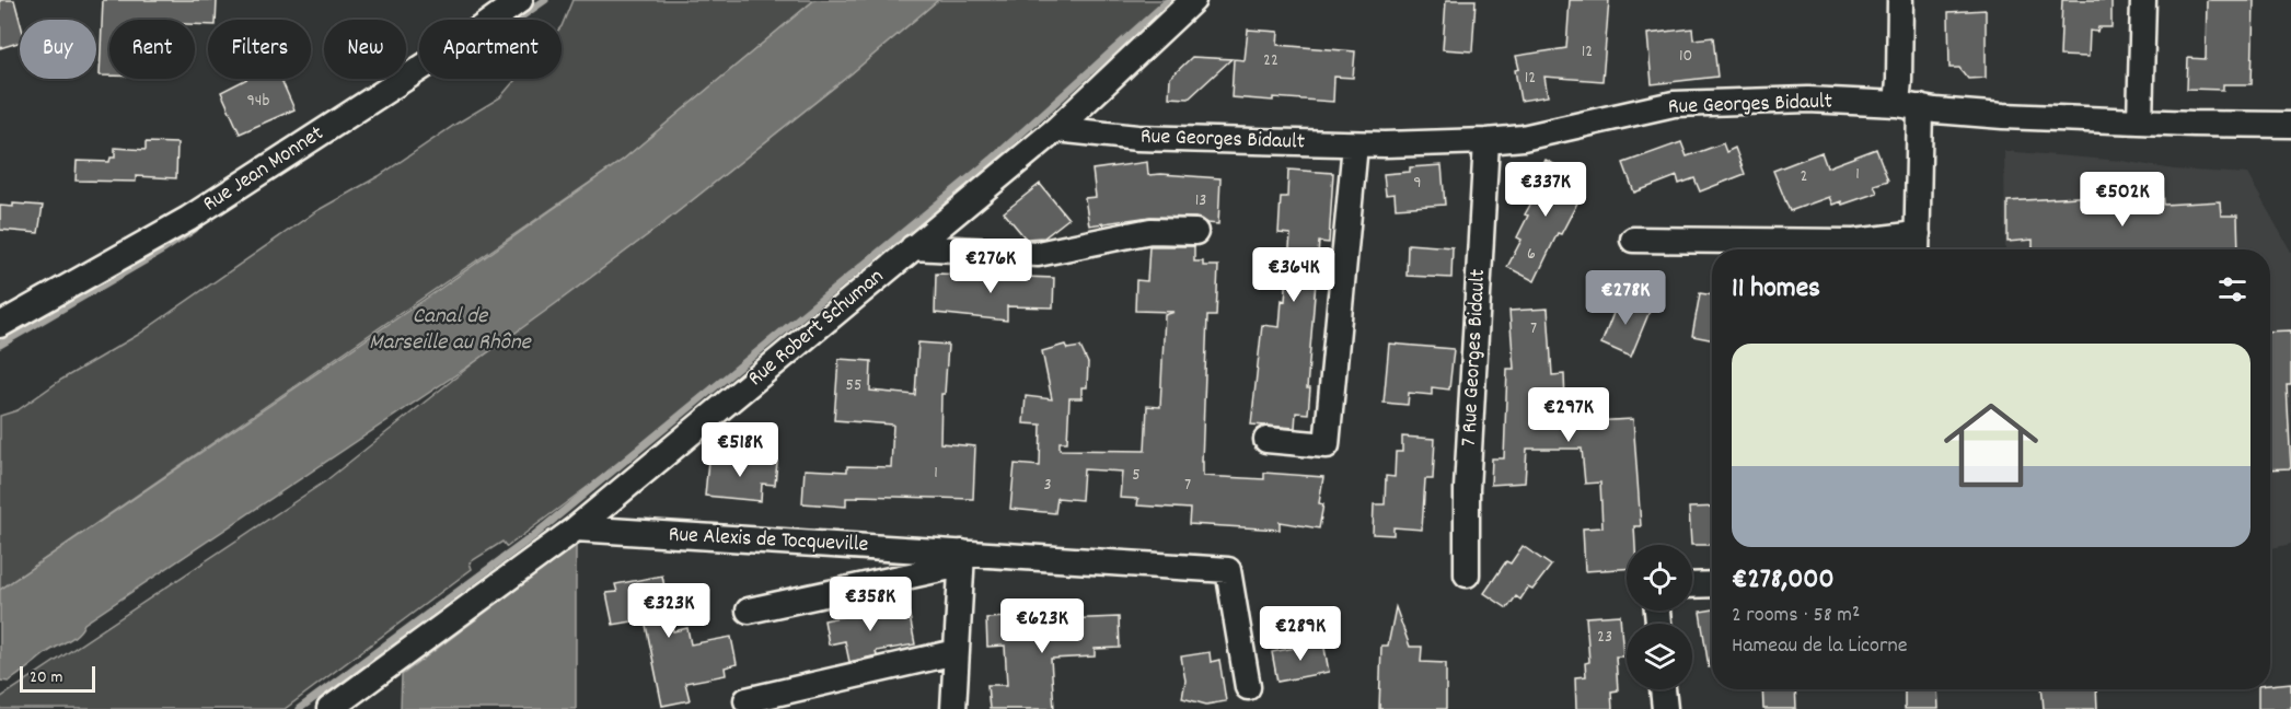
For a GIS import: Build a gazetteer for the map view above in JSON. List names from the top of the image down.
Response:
{
  "streets": {
    "street": [
      "Rue Georges Bidault",
      "Rue Jean Monnet",
      "Rue Robert Schuman",
      "7 Rue Georges Bidault",
      "Rue Alexis de Tocqueville"
    ]
  },
  "crossings": [
    ["Rue Georges Bidault", "Rue Robert Schuman"],
    ["Rue Georges Bidault", "7 Rue Georges Bidault"],
    ["Rue Robert Schuman", "Rue Alexis de Tocqueville"]
  ],
  "water": ["Canal de Marseille au Rhône"],
  "house_numbers": [
    "12",
    "10",
    "22",
    "12",
    "94b",
    "1",
    "2",
    "9",
    "13",
    "6",
    "7",
    "55",
    "1",
    "5",
    "3",
    "7",
    "23"
  ],
  "scale_bar": "20 m",
  "page": {
    "chip": [
      "Buy",
      "Rent",
      "Filters",
      "New",
      "Apartment"
    ],
    "price": [
      "€337K",
      "€502K",
      "€276K",
      "€364K",
      "€278K",
      "€297K",
      "€518K",
      "€358K",
      "€323K",
      "€623K",
      "€289K"
    ],
    "heading": "11 homes",
    "list": [
      {
        "name": "€278,000",
        "note": "2 rooms · 58 m² · Hameau de la Licorne"
      }
    ],
    "scale": "20 m"
  }
}
